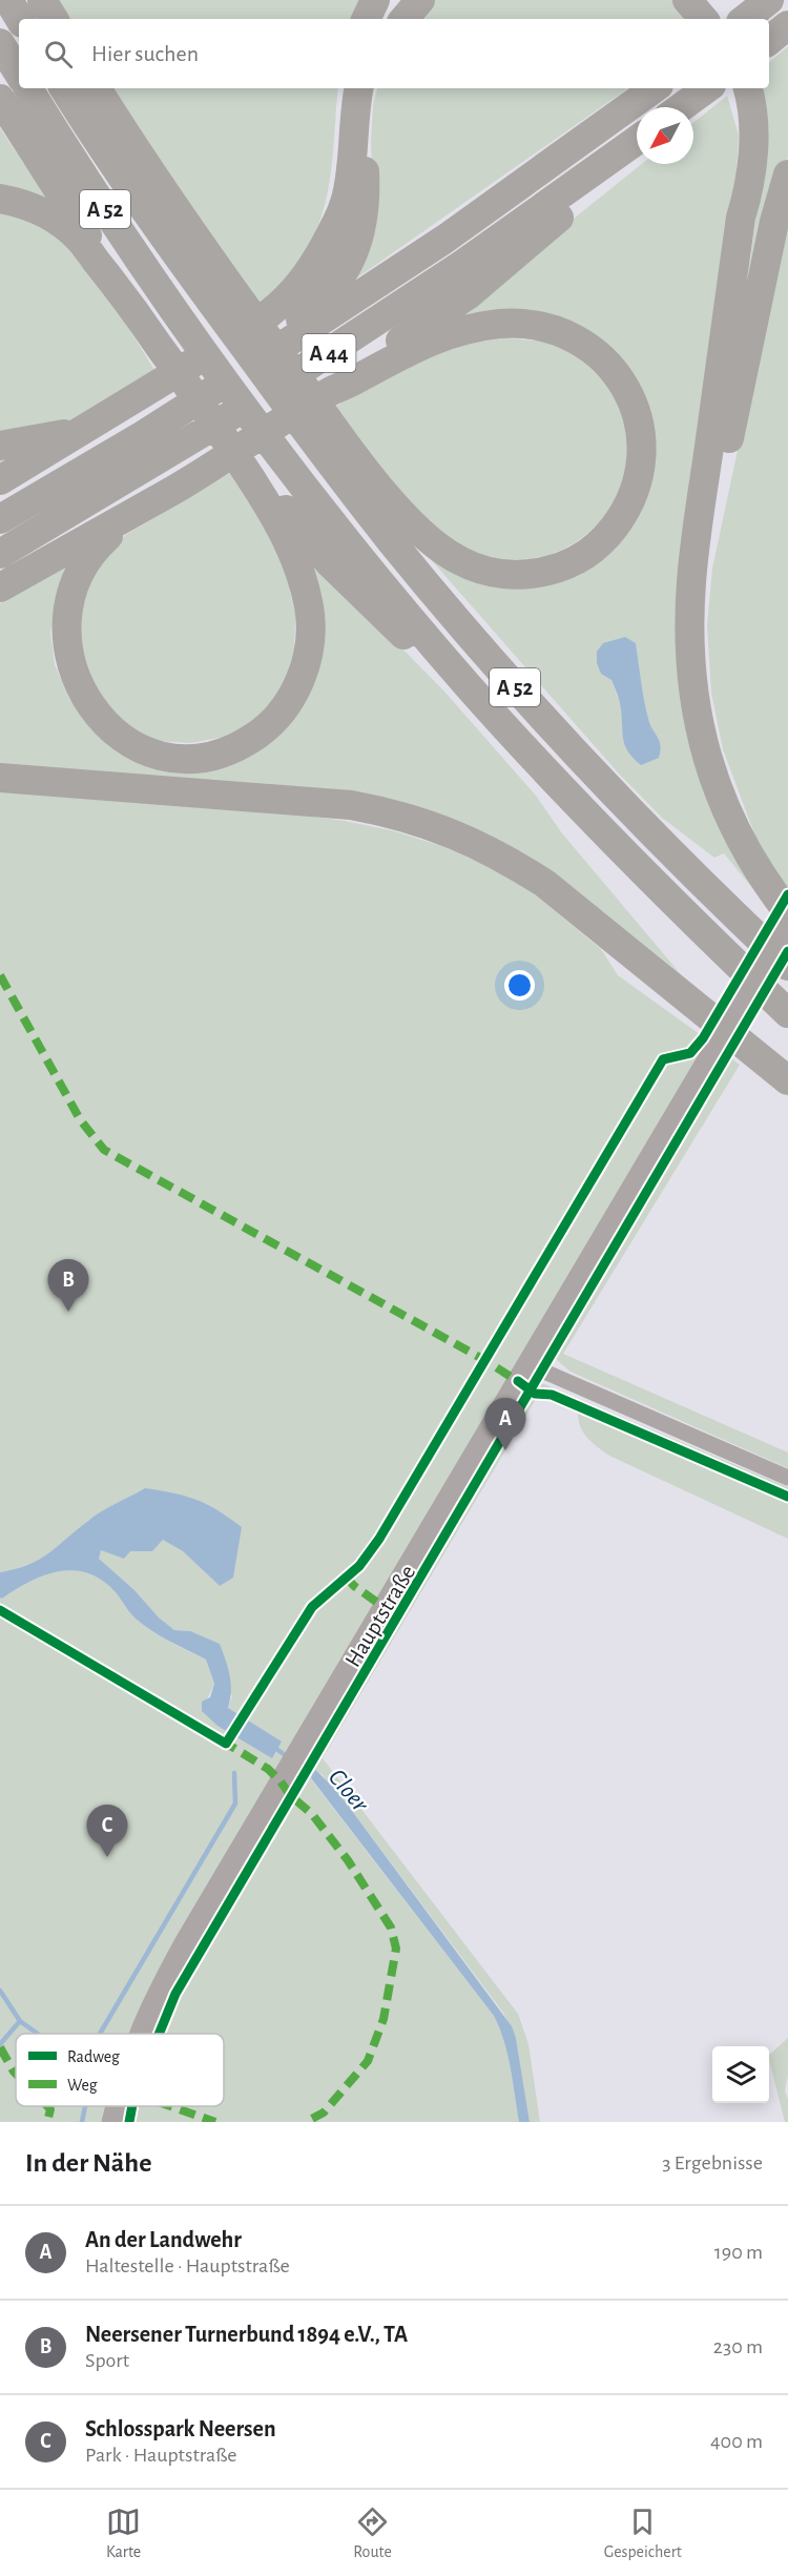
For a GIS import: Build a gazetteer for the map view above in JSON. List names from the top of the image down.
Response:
{
  "streets": {
    "highway": ["A 52", "A 44"],
    "street": ["Hauptstraße"]
  },
  "water": ["Cloer"],
  "legend": ["Radweg", "Weg"],
  "north": "bottom left",
  "page": {
    "search": "Hier suchen",
    "pins": ["B", "A", "C"],
    "heading": ["In der Nähe", "3 Ergebnisse"],
    "list": [
      {
        "mark": "A",
        "name": "An der Landwehr",
        "note": "Haltestelle · Hauptstraße",
        "value": "190 m"
      },
      {
        "mark": "B",
        "name": "Neersener Turnerbund 1894 e.V., TA",
        "note": "Sport",
        "value": "230 m"
      },
      {
        "mark": "C",
        "name": "Schlosspark Neersen",
        "note": "Park · Hauptstraße",
        "value": "400 m"
      }
    ],
    "nav": ["Karte", "Route", "Gespeichert"]
  }
}
